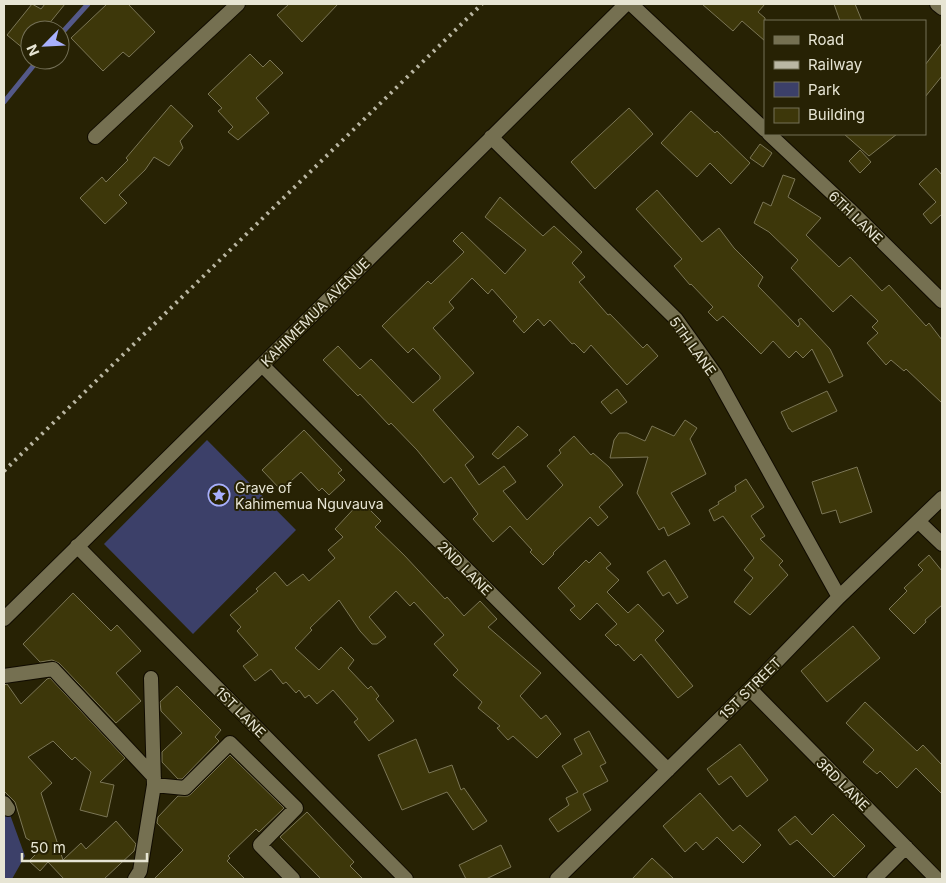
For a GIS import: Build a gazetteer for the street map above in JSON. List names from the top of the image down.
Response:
{
  "streets": {
    "street": [
      "6TH LANE",
      "KAHIMEMUA AVENUE",
      "5TH LANE",
      "2ND LANE",
      "1ST STREET",
      "1ST LANE",
      "3RD LANE"
    ]
  },
  "crossings": [
    ["KAHIMEMUA AVENUE", "5TH LANE"],
    ["KAHIMEMUA AVENUE", "2ND LANE"],
    ["KAHIMEMUA AVENUE", "1ST LANE"],
    ["5TH LANE", "1ST STREET"],
    ["2ND LANE", "1ST STREET"],
    ["1ST STREET", "3RD LANE"]
  ],
  "places": {
    "place": ["Grave of Kahimemua Nguvauva"]
  },
  "legend": [
    "Road",
    "Railway",
    "Park",
    "Building"
  ],
  "scale_bar": "50 m",
  "north": "bottom left"
}
